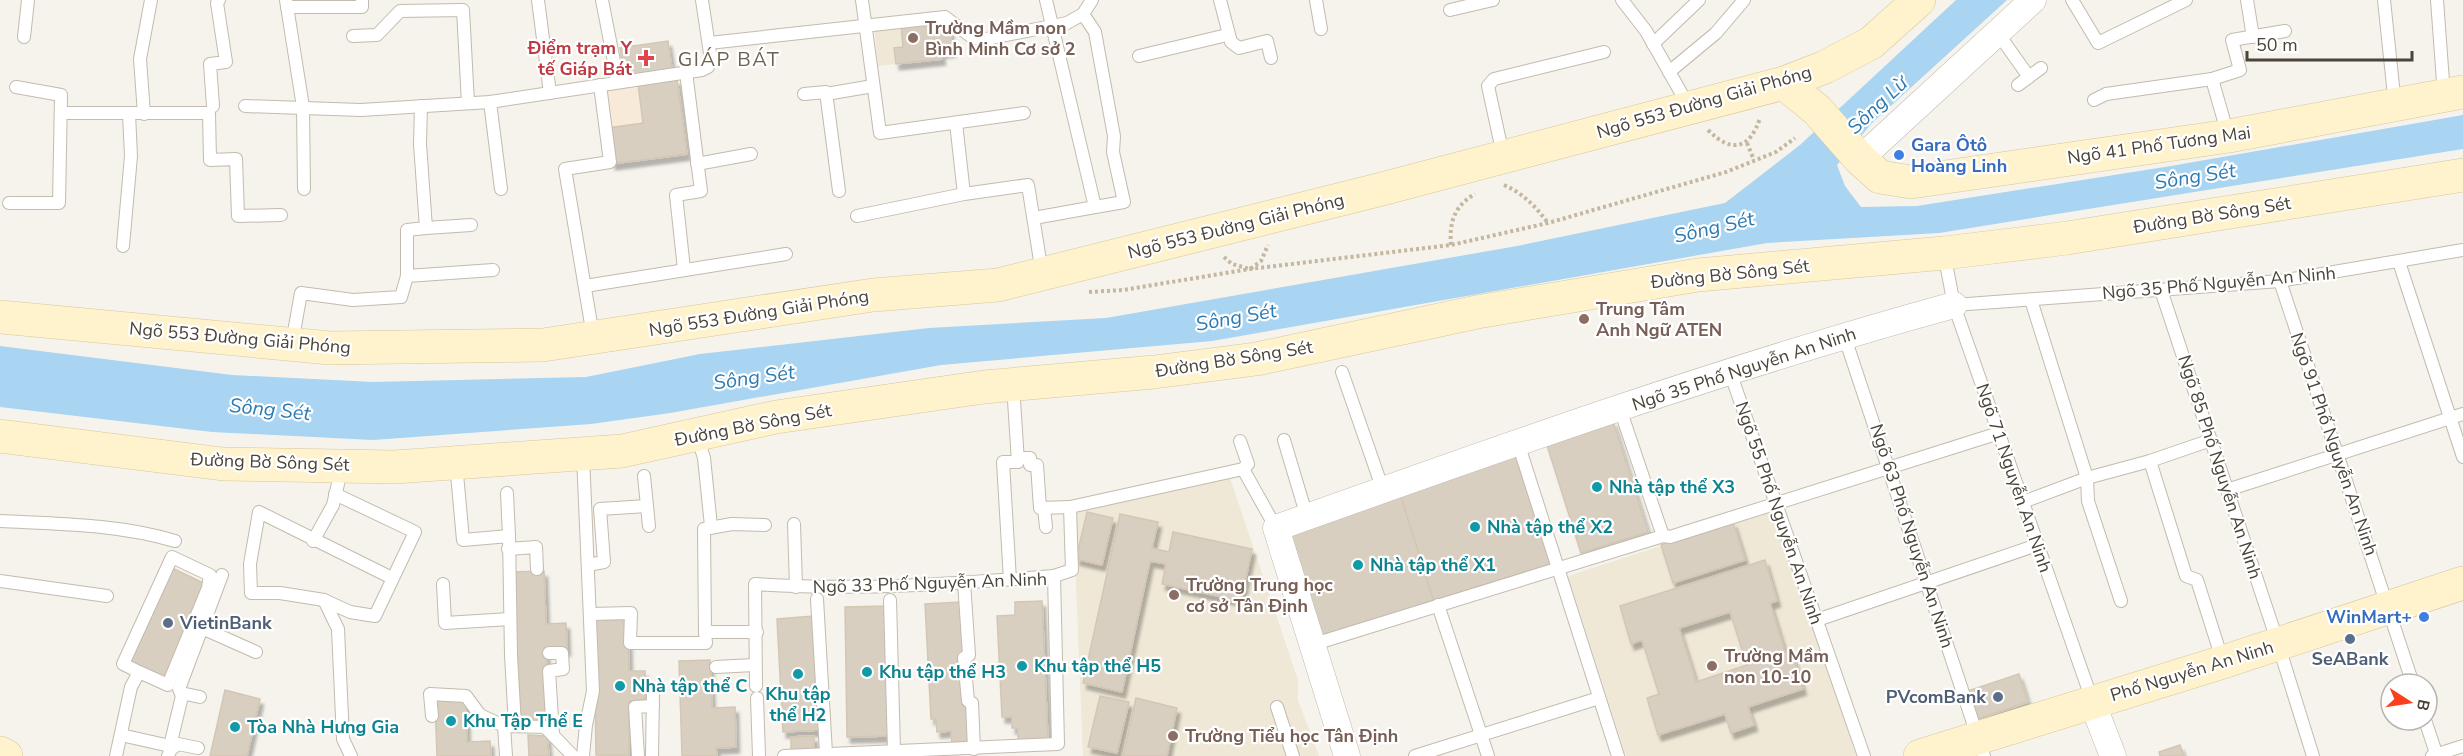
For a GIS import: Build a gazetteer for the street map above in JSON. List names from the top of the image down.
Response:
{
  "streets": {
    "street": [
      "Ngõ 553 Đường Giải Phóng",
      "Ngõ 41 Phố Tương Mai",
      "Đường Bờ Sông Sét",
      "Ngõ 35 Phố Nguyễn An Ninh",
      "Phố Nguyễn An Ninh"
    ],
    "lane": [
      "Ngõ 91 Phố Nguyễn An Ninh",
      "Ngõ 85 Phố Nguyễn An Ninh",
      "Ngõ 71 Nguyễn An Ninh",
      "Ngõ 55 Phố Nguyễn An Ninh",
      "Ngõ 63 Phố Nguyễn An Ninh",
      "Ngõ 33 Phố Nguyễn An Ninh"
    ]
  },
  "crossings": [
    ["Ngõ 553 Đường Giải Phóng", "Ngõ 41 Phố Tương Mai"],
    ["Đường Bờ Sông Sét", "Ngõ 71 Nguyễn An Ninh"],
    ["Ngõ 35 Phố Nguyễn An Ninh", "Ngõ 91 Phố Nguyễn An Ninh"],
    ["Ngõ 35 Phố Nguyễn An Ninh", "Ngõ 85 Phố Nguyễn An Ninh"],
    ["Ngõ 35 Phố Nguyễn An Ninh", "Ngõ 71 Nguyễn An Ninh"],
    ["Ngõ 35 Phố Nguyễn An Ninh", "Ngõ 55 Phố Nguyễn An Ninh"],
    ["Ngõ 35 Phố Nguyễn An Ninh", "Ngõ 63 Phố Nguyễn An Ninh"],
    ["Ngõ 91 Phố Nguyễn An Ninh", "Phố Nguyễn An Ninh"],
    ["Ngõ 85 Phố Nguyễn An Ninh", "Phố Nguyễn An Ninh"],
    ["Ngõ 71 Nguyễn An Ninh", "Phố Nguyễn An Ninh"],
    ["Ngõ 63 Phố Nguyễn An Ninh", "Phố Nguyễn An Ninh"]
  ],
  "districts": ["GIÁP BÁT"],
  "water": ["Sông Lừ", "Sông Sét"],
  "places": {
    "other": [
      "Trường Mầm non Bình Minh Cơ sở 2",
      "Gara Ôtô Hoàng Linh",
      "Trung Tâm Anh Ngữ ATEN",
      "Nhà tập thể X3",
      "Nhà tập thể X2",
      "Nhà tập thể X1",
      "Trường Trung học cơ sở Tân Định",
      "WinMart+",
      "VietinBank",
      "SeABank",
      "Khu tập thể H5",
      "Trường Mầm non 10-10",
      "Khu tập thể H3",
      "Khu tập thể H2",
      "Nhà tập thể C",
      "PVcomBank",
      "Khu Tập Thể E",
      "Tòa Nhà Hưng Gia",
      "Trường Tiểu học Tân Định"
    ],
    "health": ["Điểm trạm Y tế Giáp Bát"]
  },
  "scale_bar": "50 m",
  "north": "right"
}
